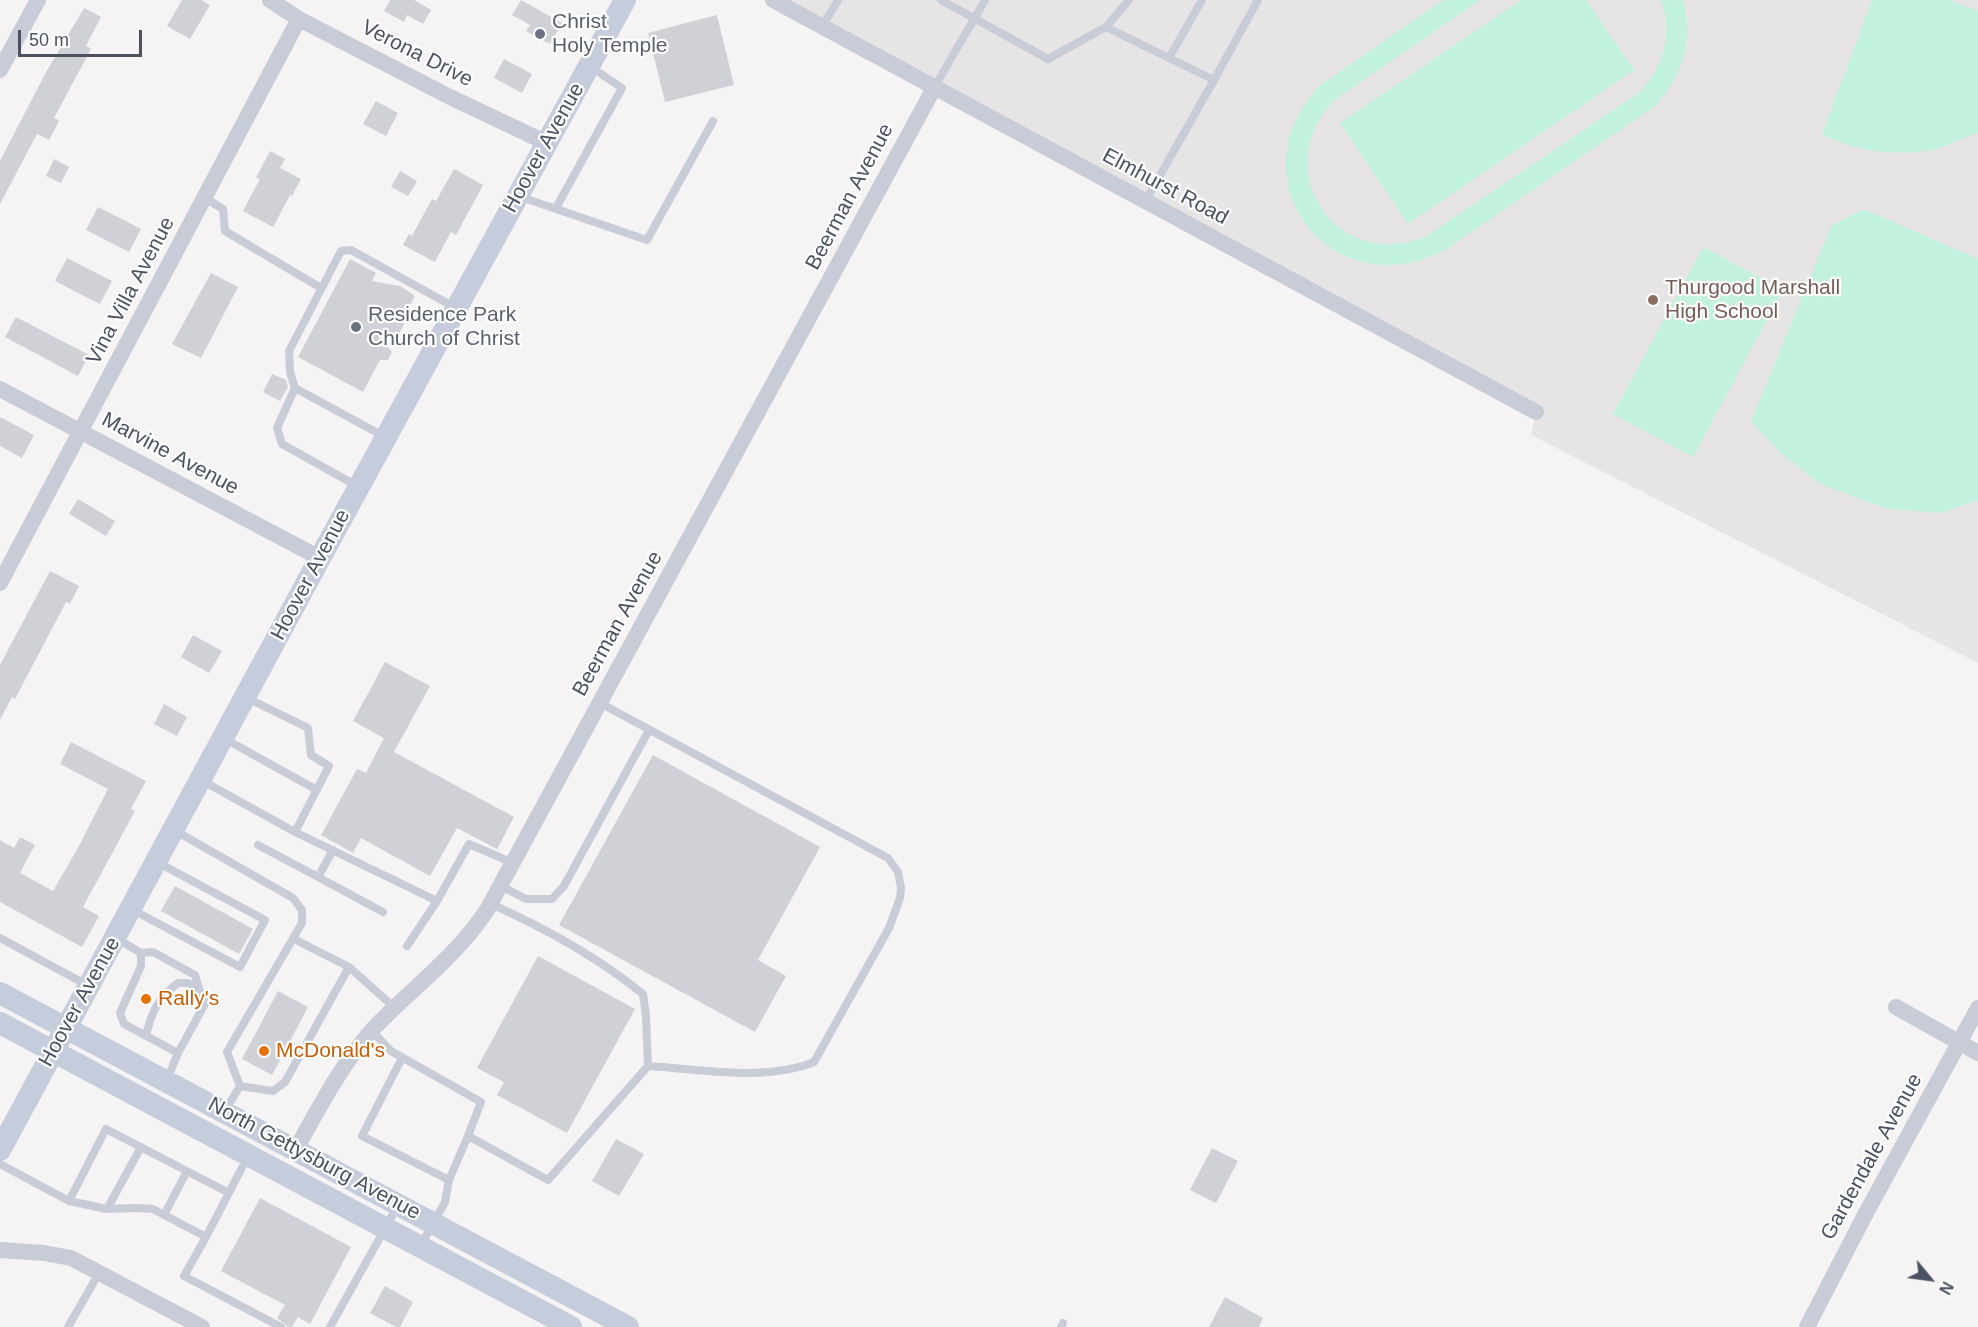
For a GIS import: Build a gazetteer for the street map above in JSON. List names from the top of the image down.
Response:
{
  "streets": {
    "main road": ["Hoover Avenue", "North Gettysburg Avenue"],
    "street": [
      "Verona Drive",
      "Elmhurst Road",
      "Beerman Avenue",
      "Vina Villa Avenue",
      "Marvine Avenue",
      "Gardendale Avenue"
    ]
  },
  "crossings": [
    ["Verona Drive", "Hoover Avenue"],
    ["Verona Drive", "Vina Villa Avenue"],
    ["Hoover Avenue", "Marvine Avenue"],
    ["Hoover Avenue", "North Gettysburg Avenue"],
    ["Elmhurst Road", "Beerman Avenue"],
    ["Beerman Avenue", "North Gettysburg Avenue"],
    ["Vina Villa Avenue", "Marvine Avenue"]
  ],
  "places": [
    "Christ Holy Temple",
    "Thurgood Marshall High School",
    "Residence Park Church of Christ",
    "Rally's",
    "McDonald's"
  ],
  "scale_bar": "50 m",
  "north": "bottom right"
}
